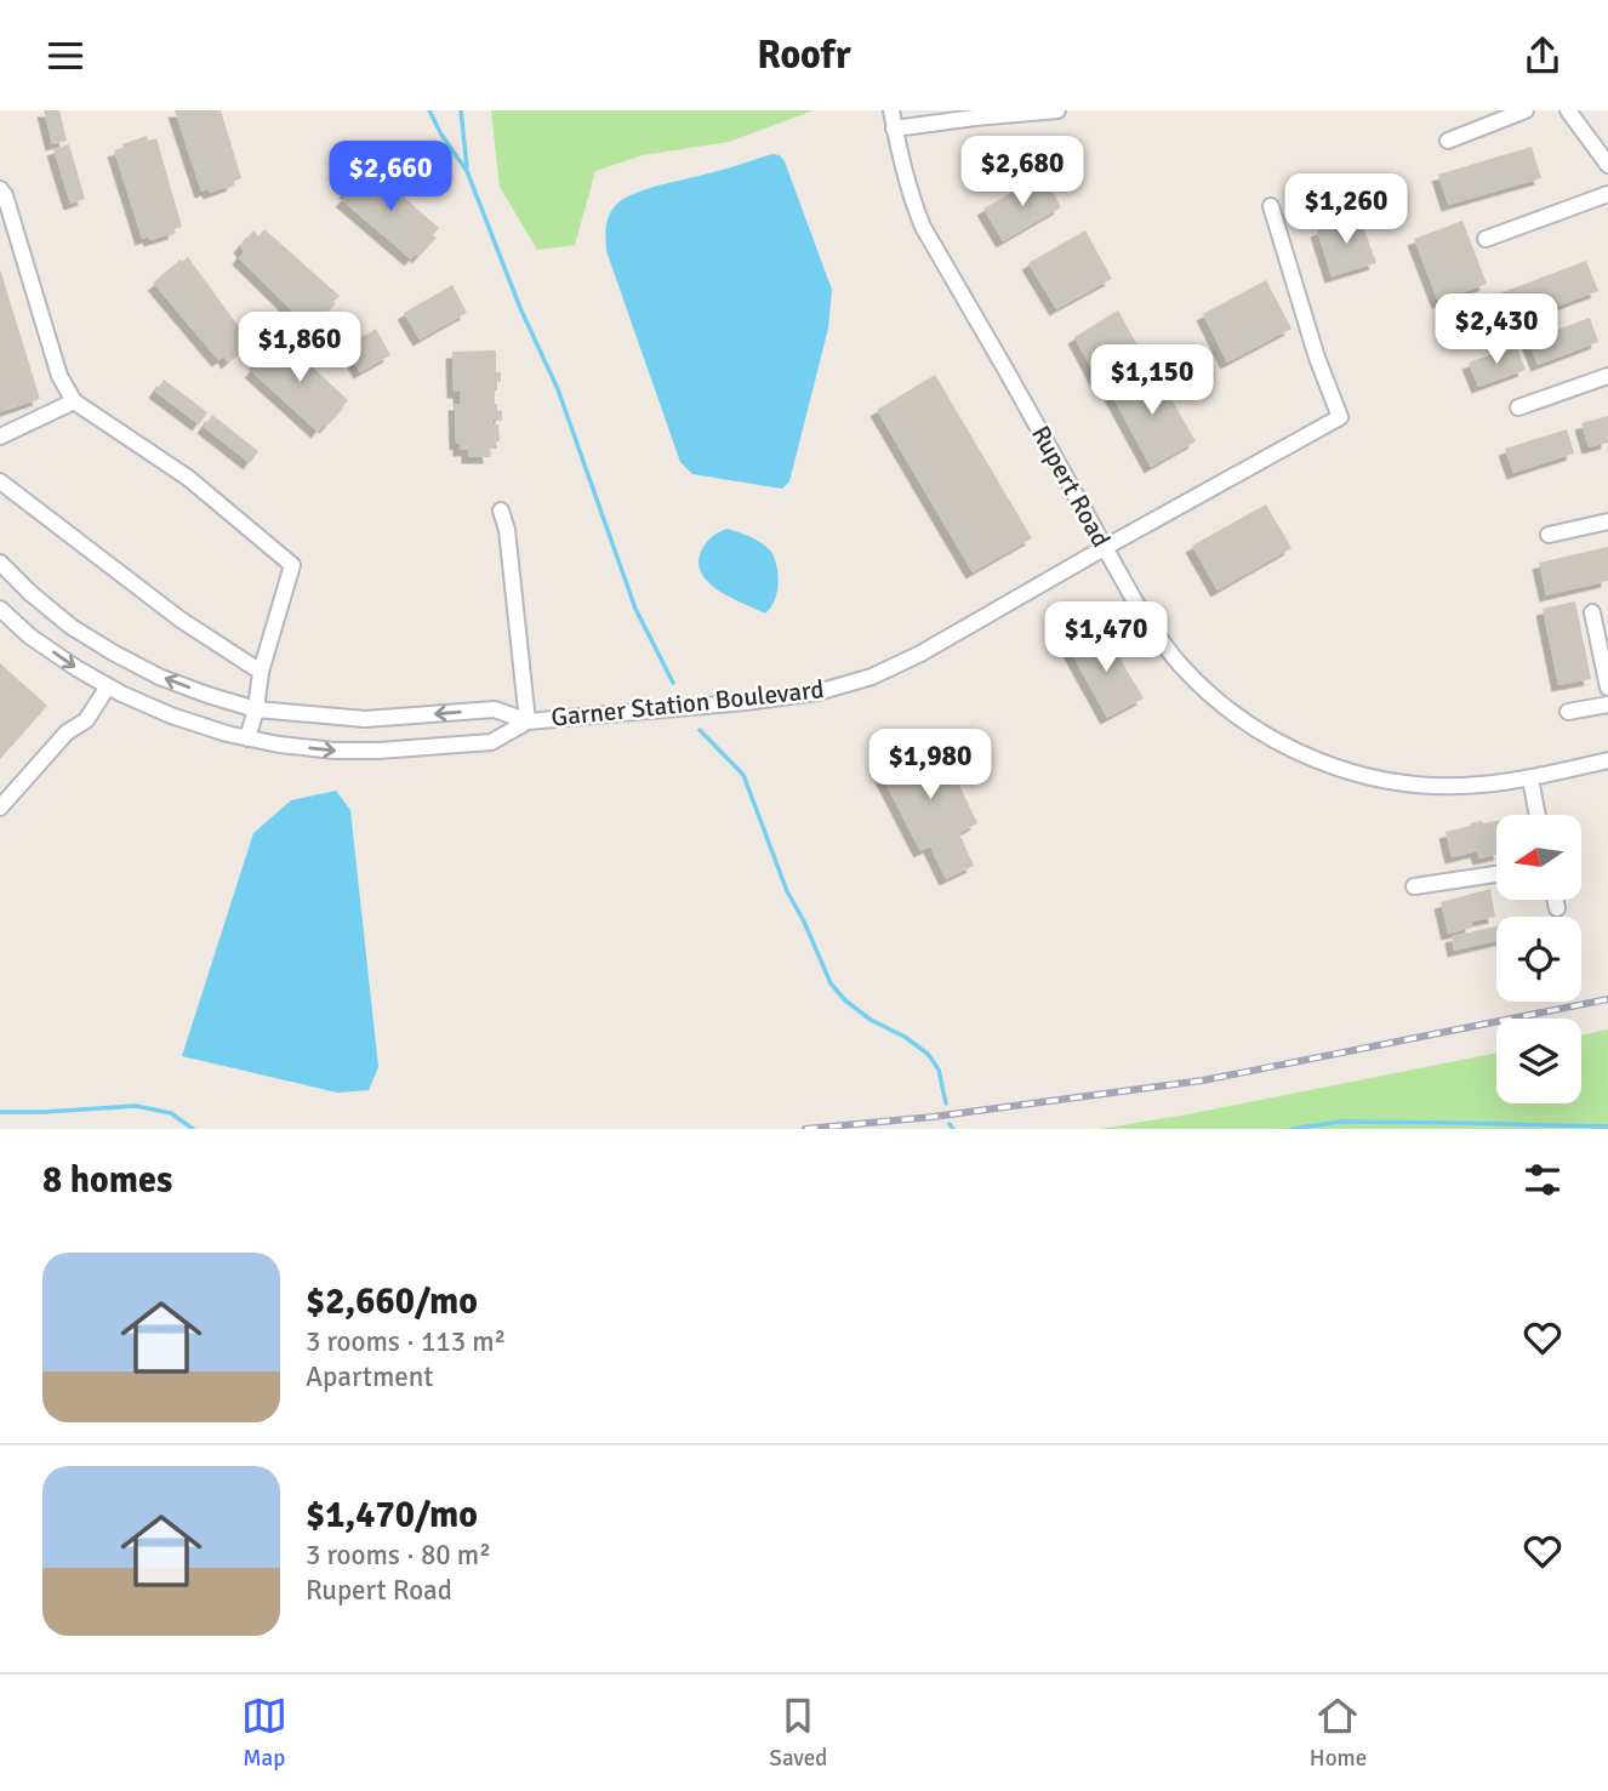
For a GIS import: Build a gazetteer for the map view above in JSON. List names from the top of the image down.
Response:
{
  "streets": {
    "street": ["Rupert Road", "Garner Station Boulevard"]
  },
  "crossings": [
    ["Rupert Road", "Garner Station Boulevard"]
  ],
  "north": "left",
  "page": {
    "header": "Roofr",
    "price": [
      "$2,680",
      "$2,660",
      "$1,260",
      "$2,430",
      "$1,860",
      "$1,150",
      "$1,470",
      "$1,980"
    ],
    "heading": "8 homes",
    "list": [
      {
        "name": "$2,660/mo",
        "note": "3 rooms · 113 m² · Apartment"
      },
      {
        "name": "$1,470/mo",
        "note": "3 rooms · 80 m² · Rupert Road"
      }
    ],
    "tabs": ["Map", "Saved", "Home"]
  }
}
